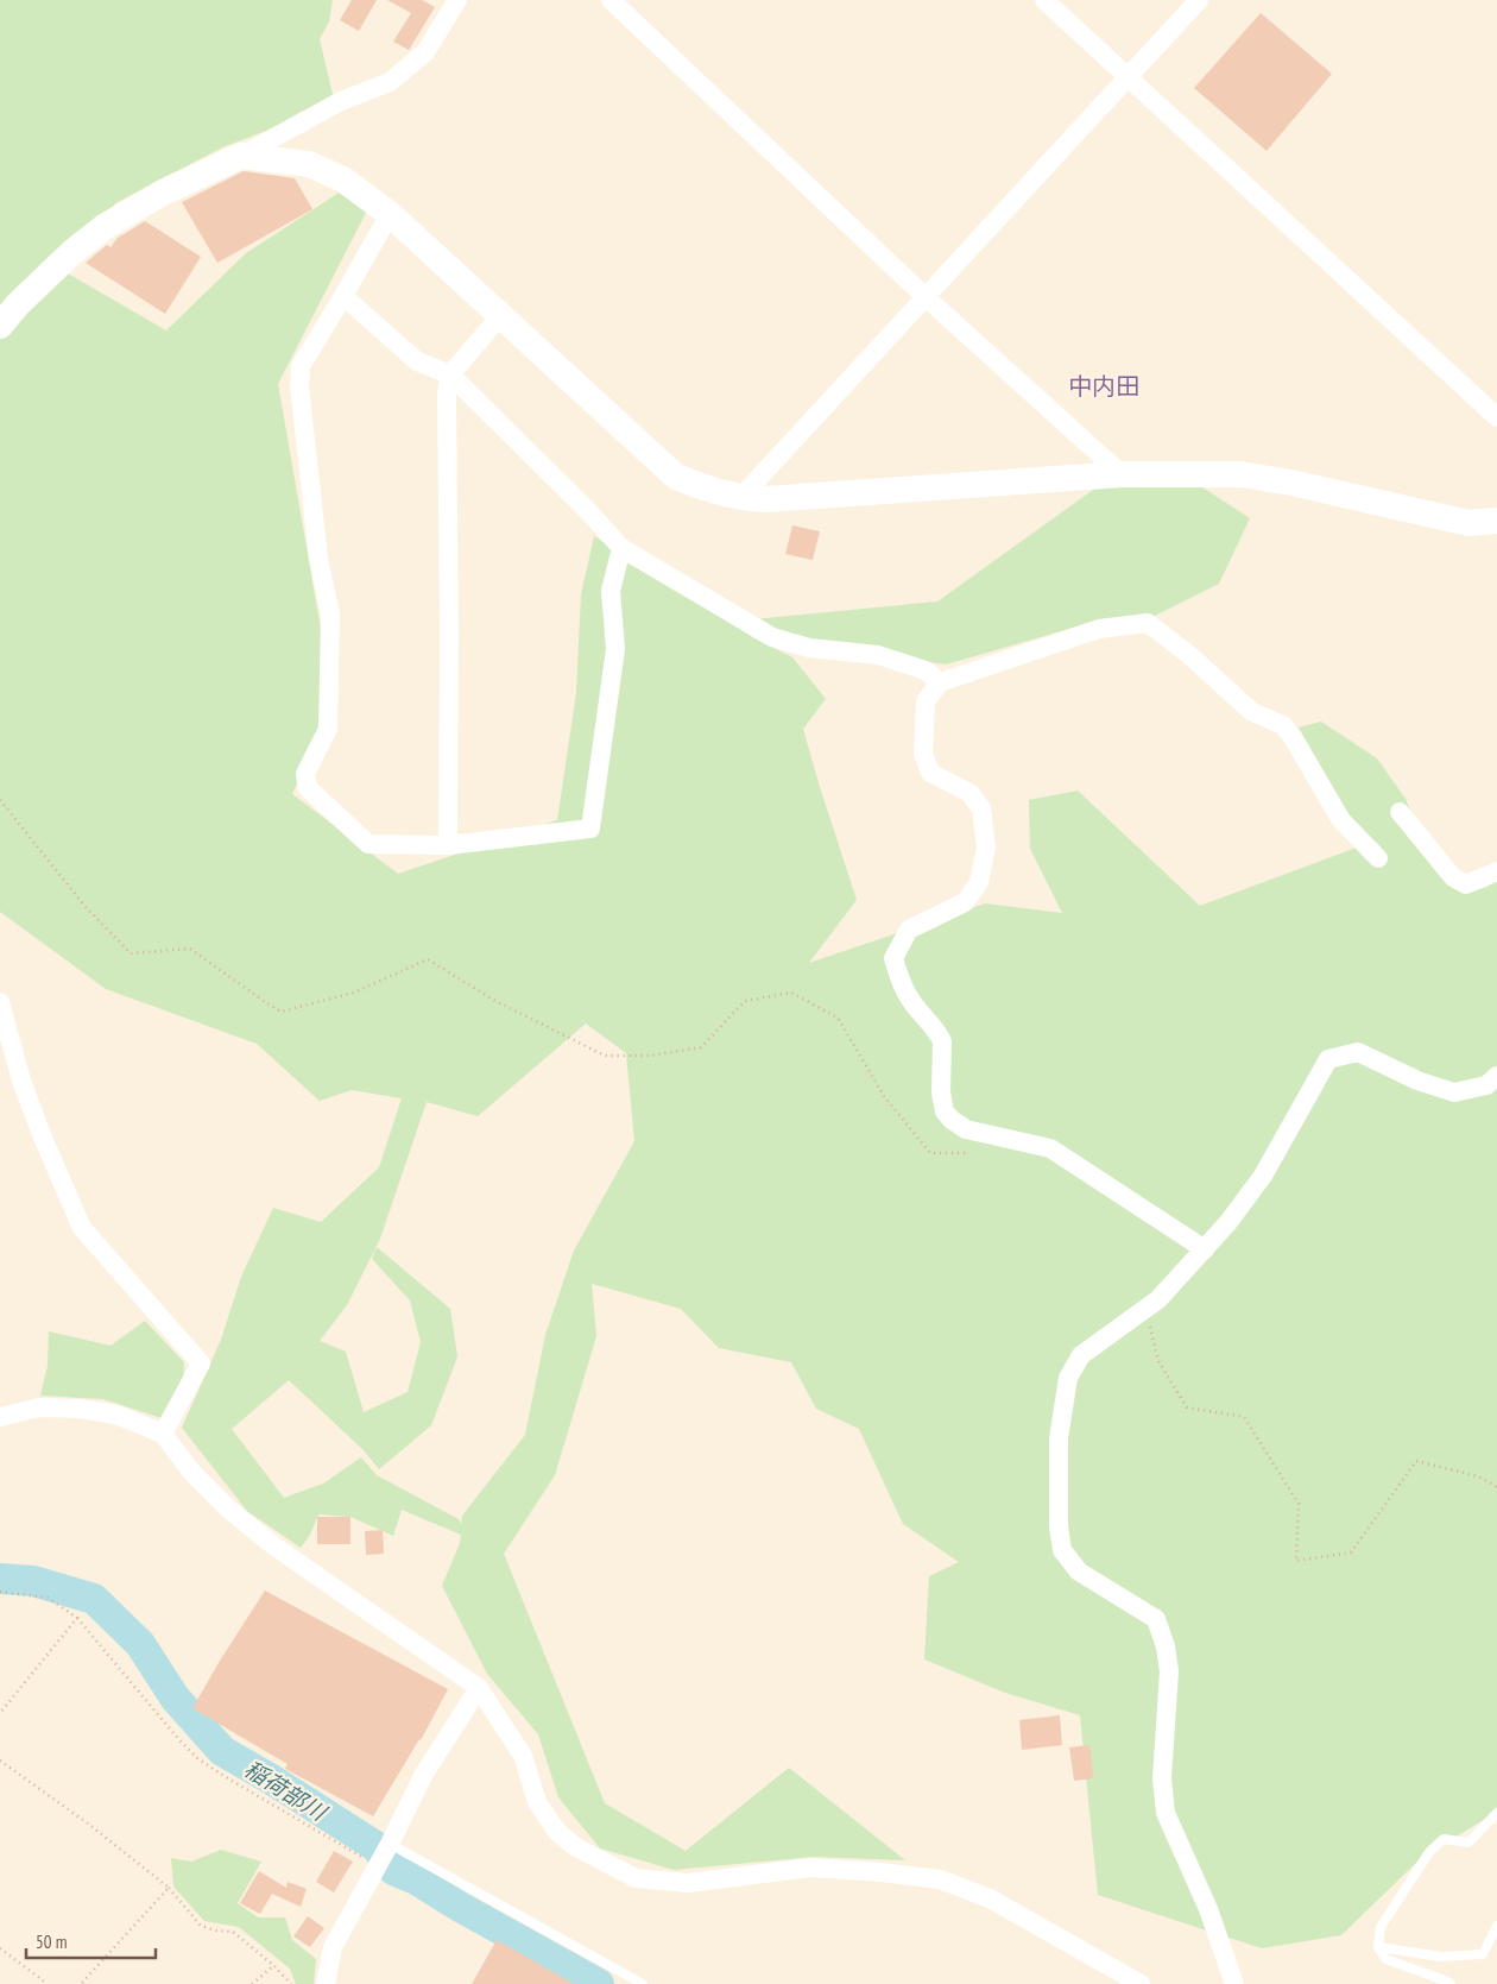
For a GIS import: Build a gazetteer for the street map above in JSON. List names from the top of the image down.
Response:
{
  "districts": ["中内田"],
  "water": ["稲荷部川"],
  "scale_bar": "50 m"
}
